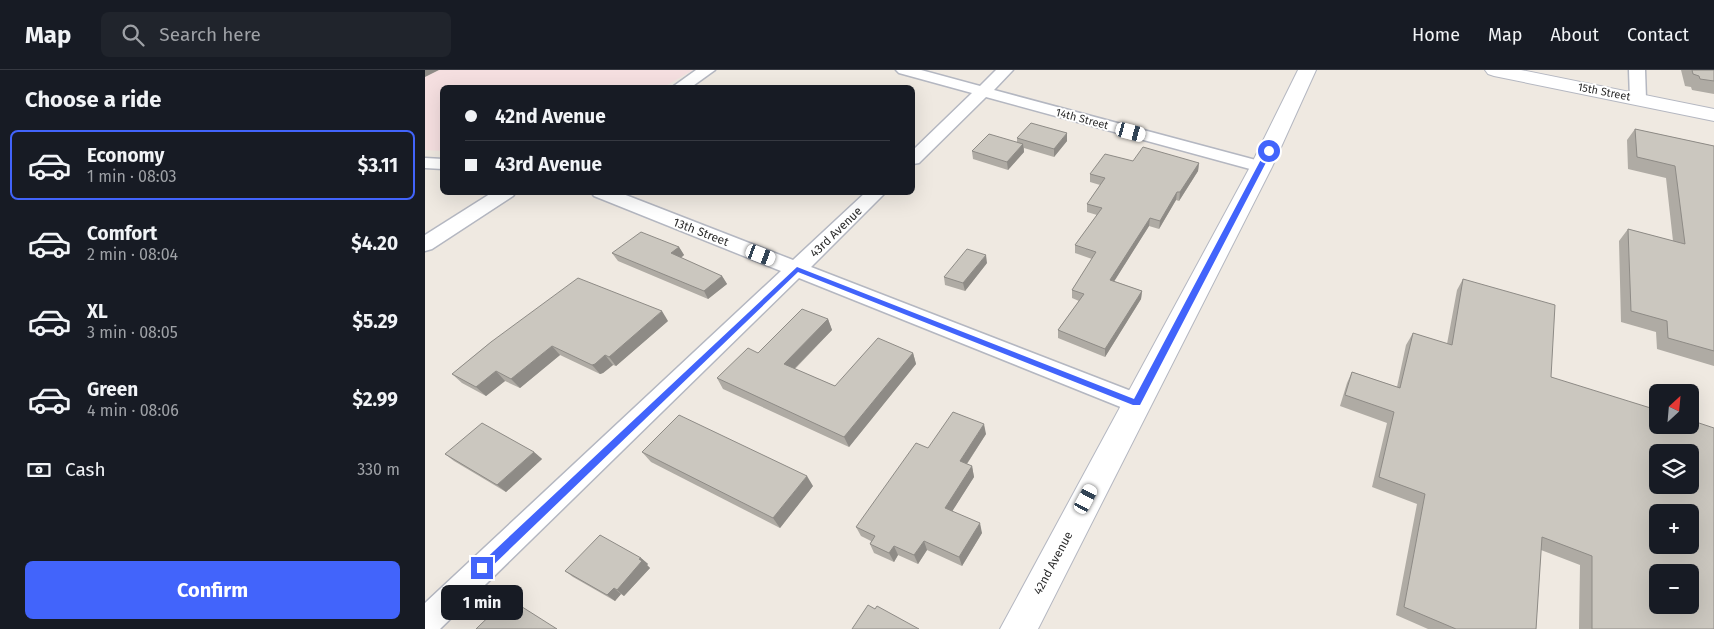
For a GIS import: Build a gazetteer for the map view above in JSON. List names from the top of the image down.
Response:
{
  "streets": {
    "street": [
      "15th Street",
      "14th Street",
      "13th Street",
      "43rd Avenue",
      "42nd Avenue"
    ]
  },
  "crossings": [
    ["14th Street", "42nd Avenue"],
    ["13th Street", "43rd Avenue"],
    ["13th Street", "42nd Avenue"]
  ],
  "north": "top right",
  "page": {
    "header": "Map",
    "search": "Search here",
    "nav": [
      "Home",
      "Map",
      "About",
      "Contact"
    ],
    "heading": "Choose a ride",
    "banner": ["42nd Avenue", "43rd Avenue"],
    "list": [
      {
        "name": "Economy",
        "note": "1 min · 08:03",
        "value": "$3.11"
      },
      {
        "name": "Comfort",
        "note": "2 min · 08:04",
        "value": "$4.20"
      },
      {
        "name": "XL",
        "note": "3 min · 08:05",
        "value": "$5.29"
      },
      {
        "name": "Green",
        "note": "4 min · 08:06",
        "value": "$2.99"
      }
    ],
    "map_buttons": ["+", "−"],
    "pay": ["Cash", "330 m"],
    "buttons": "Confirm",
    "bubble": "1 min"
  }
}
